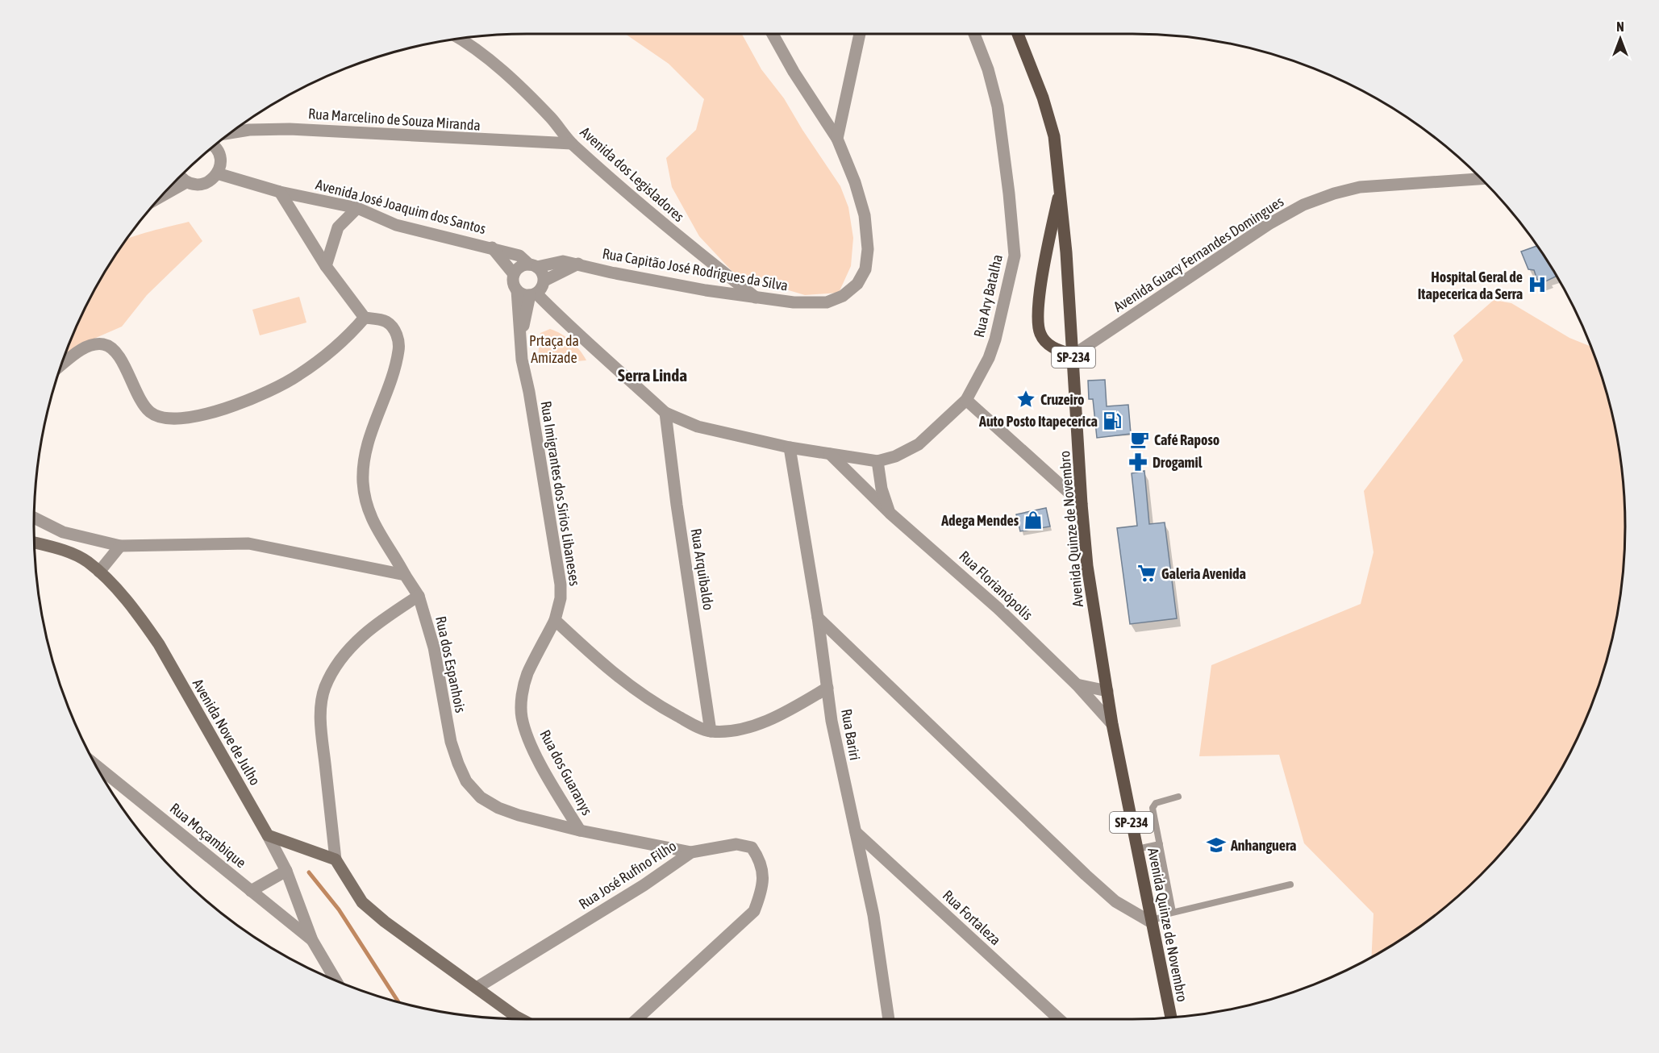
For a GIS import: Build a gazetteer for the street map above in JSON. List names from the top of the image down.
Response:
{
  "streets": {
    "main road": ["SP-234", "Avenida Quinze de Novembro", "Avenida Nove de Julho"],
    "street": [
      "Rua Marcelino de Souza Miranda",
      "Avenida dos Legisladores",
      "Avenida José Joaquim dos Santos",
      "Avenida Guacy Fernandes Domingues",
      "Rua Capitão José Rodrigues da Silva",
      "Rua Ary Batalha",
      "Rua Imigrantes dos Sirios Libaneses",
      "Rua Arquibaldo",
      "Rua Florianópolis",
      "Rua dos Espanhois",
      "Rua Bariri",
      "Rua dos Guaranys",
      "Rua Moçambique",
      "Rua José Rufino Filho",
      "Rua Fortaleza"
    ]
  },
  "crossings": [
    ["Rua Marcelino de Souza Miranda", "Avenida dos Legisladores"],
    ["Avenida dos Legisladores", "Rua Capitão José Rodrigues da Silva"],
    ["Avenida José Joaquim dos Santos", "Rua Capitão José Rodrigues da Silva"],
    ["Avenida José Joaquim dos Santos", "Rua Imigrantes dos Sirios Libaneses"],
    ["Avenida Guacy Fernandes Domingues", "Avenida Quinze de Novembro"],
    ["Rua Capitão José Rodrigues da Silva", "Rua Imigrantes dos Sirios Libaneses"],
    ["Rua Imigrantes dos Sirios Libaneses", "Rua dos Guaranys"],
    ["Avenida Quinze de Novembro", "Rua Florianópolis"],
    ["Rua dos Espanhois", "Rua dos Guaranys"],
    ["Rua dos Espanhois", "Rua José Rufino Filho"],
    ["Avenida Nove de Julho", "Rua Moçambique"],
    ["Rua Bariri", "Rua Fortaleza"]
  ],
  "districts": ["Serra Linda"],
  "parks": ["Prtaça da Amizade"],
  "places": {
    "hospital": ["Hospital Geral de Itapecerica da Serra"],
    "place": ["Cruzeiro"],
    "fuel station": ["Auto Posto Itapecerica"],
    "cafe": ["Café Raposo"],
    "pharmacy": ["Drogamil"],
    "shop": ["Adega Mendes"],
    "supermarket": ["Galeria Avenida"],
    "school or university": ["Anhanguera"]
  },
  "north": "top"
}
